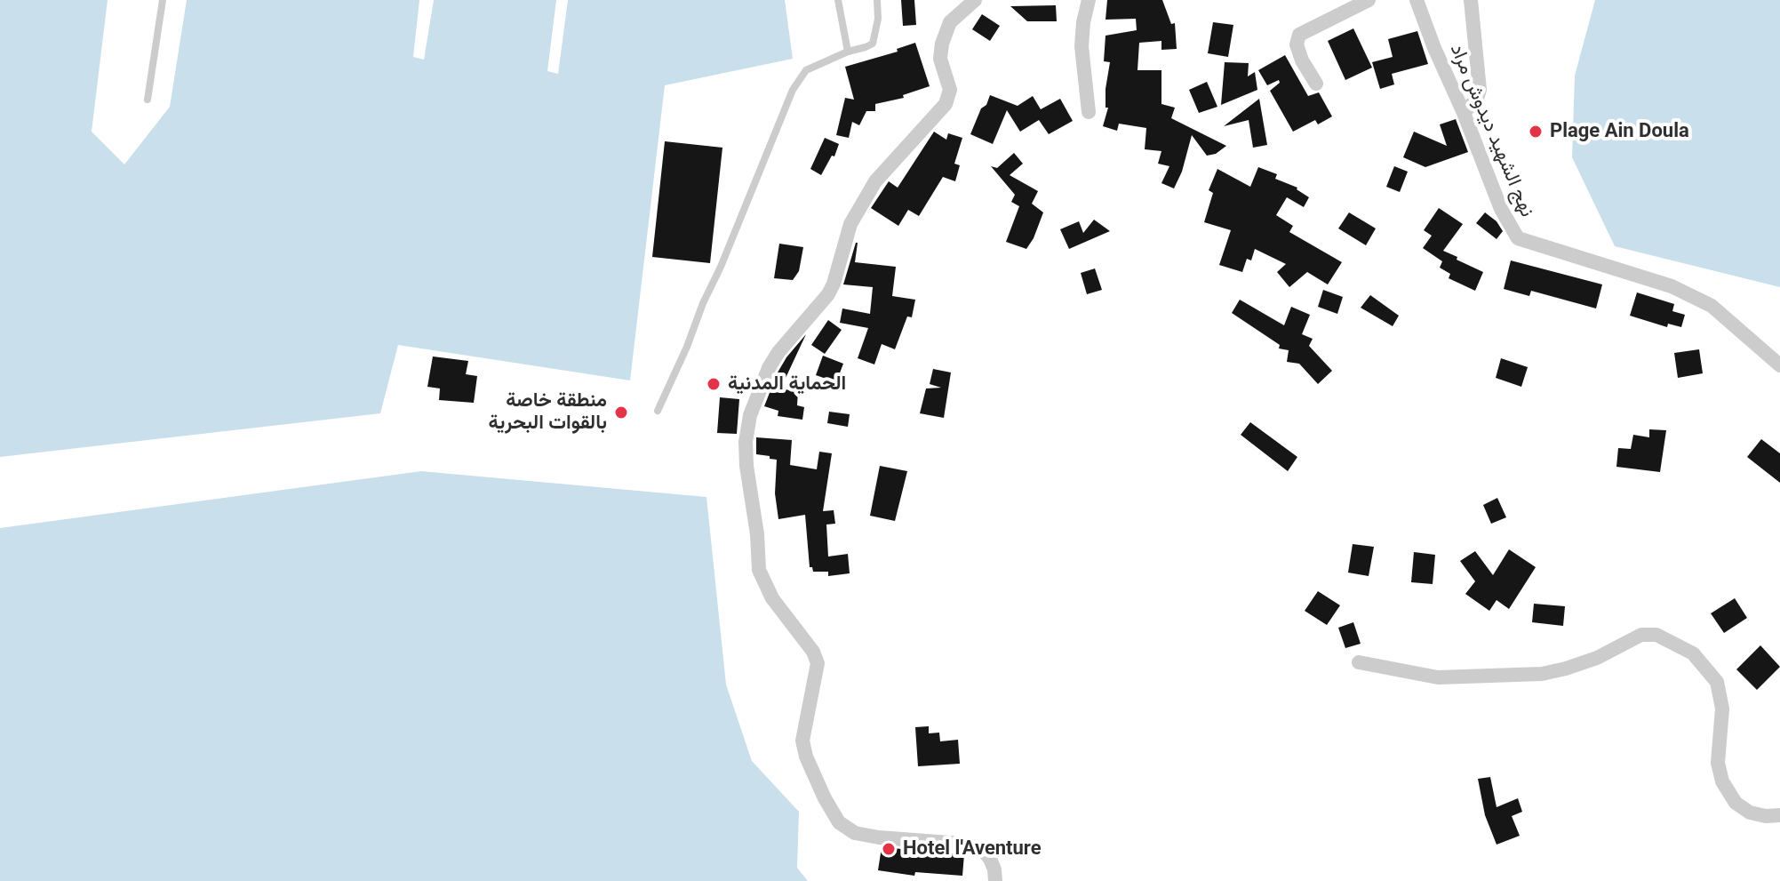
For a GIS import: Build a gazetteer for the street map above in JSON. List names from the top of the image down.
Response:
{
  "streets": {
    "street": ["نهج الشهيد ديدوش مراد"]
  },
  "places": [
    "Plage Ain Doula",
    "الحماية المدنية",
    "منطقة خاصة بالقوات البحرية",
    "Hotel l'Aventure"
  ]
}
